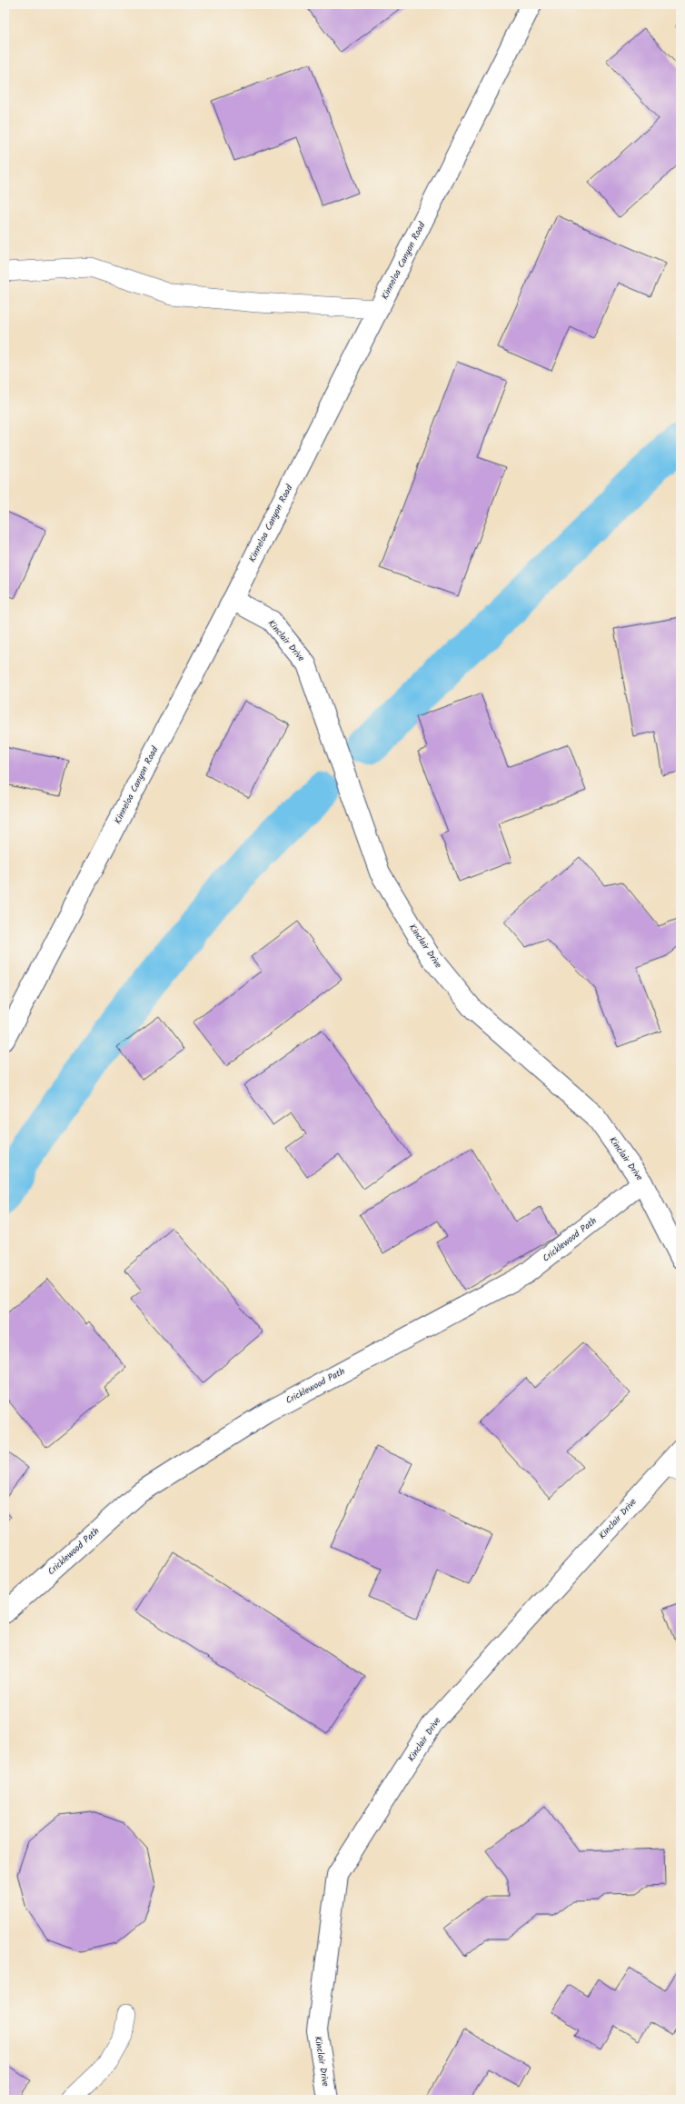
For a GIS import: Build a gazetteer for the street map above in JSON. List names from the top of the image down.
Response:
{
  "streets": {
    "street": ["Kinneloa Canyon Road", "Kinclair Drive", "Cricklewood Path"]
  },
  "crossings": [
    ["Kinneloa Canyon Road", "Kinclair Drive"],
    ["Kinclair Drive", "Cricklewood Path"]
  ]
}
